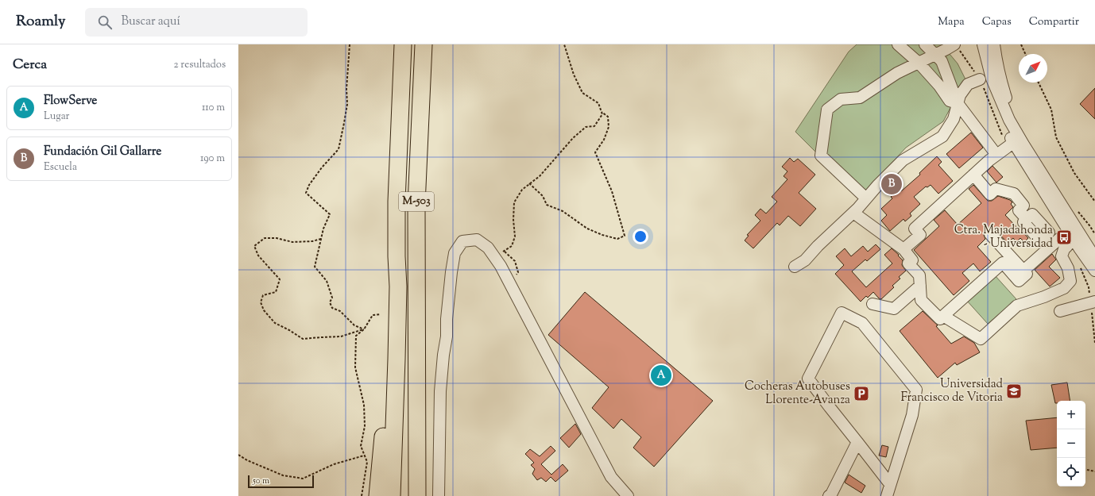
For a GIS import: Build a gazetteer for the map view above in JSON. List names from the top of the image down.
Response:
{
  "streets": {
    "highway": ["M-503"]
  },
  "places": {
    "bus stop": ["Ctra. Majadahonda - Universidad"],
    "school or university": ["Universidad Francisco de Vitoria"],
    "parking": ["Cocheras Autobuses Llorente-Avanza"]
  },
  "scale_bar": "50 m",
  "north": "top right",
  "page": {
    "header": "Roamly",
    "search": "Buscar aquí",
    "nav": ["Mapa", "Capas", "Compartir"],
    "heading": ["Cerca", "2 resultados"],
    "list": [
      {
        "mark": "A",
        "name": "FlowServe",
        "note": "Lugar",
        "value": "110 m"
      },
      {
        "mark": "B",
        "name": "Fundación Gil Gallarre",
        "note": "Escuela",
        "value": "190 m"
      }
    ],
    "pins": ["B", "A"],
    "map_buttons": ["+", "−"],
    "scale": "50 m"
  }
}
